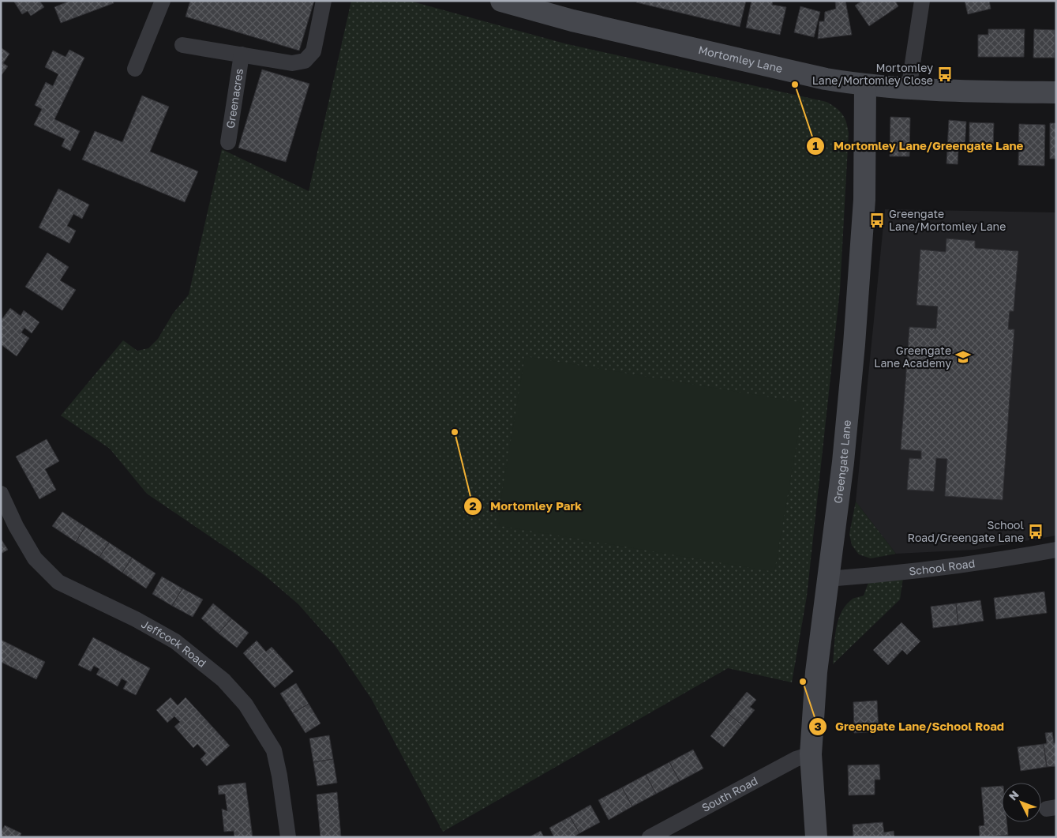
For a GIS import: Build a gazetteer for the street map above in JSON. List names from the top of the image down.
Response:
{
  "streets": {
    "street": [
      "Mortomley Lane",
      "Greenacres",
      "Greengate Lane",
      "School Road",
      "Jeffcock Road",
      "South Road"
    ]
  },
  "crossings": [
    ["Mortomley Lane", "Greengate Lane"],
    ["Greengate Lane", "School Road"],
    ["Greengate Lane", "South Road"]
  ],
  "places": {
    "bus stop": ["Mortomley Lane/Mortomley Close", "Greengate Lane/Mortomley Lane", "School Road/Greengate Lane"],
    "other": ["Mortomley Lane/Greengate Lane", "Mortomley Park", "Greengate Lane/School Road"],
    "school or university": ["Greengate Lane Academy"]
  },
  "north": "top left"
}
